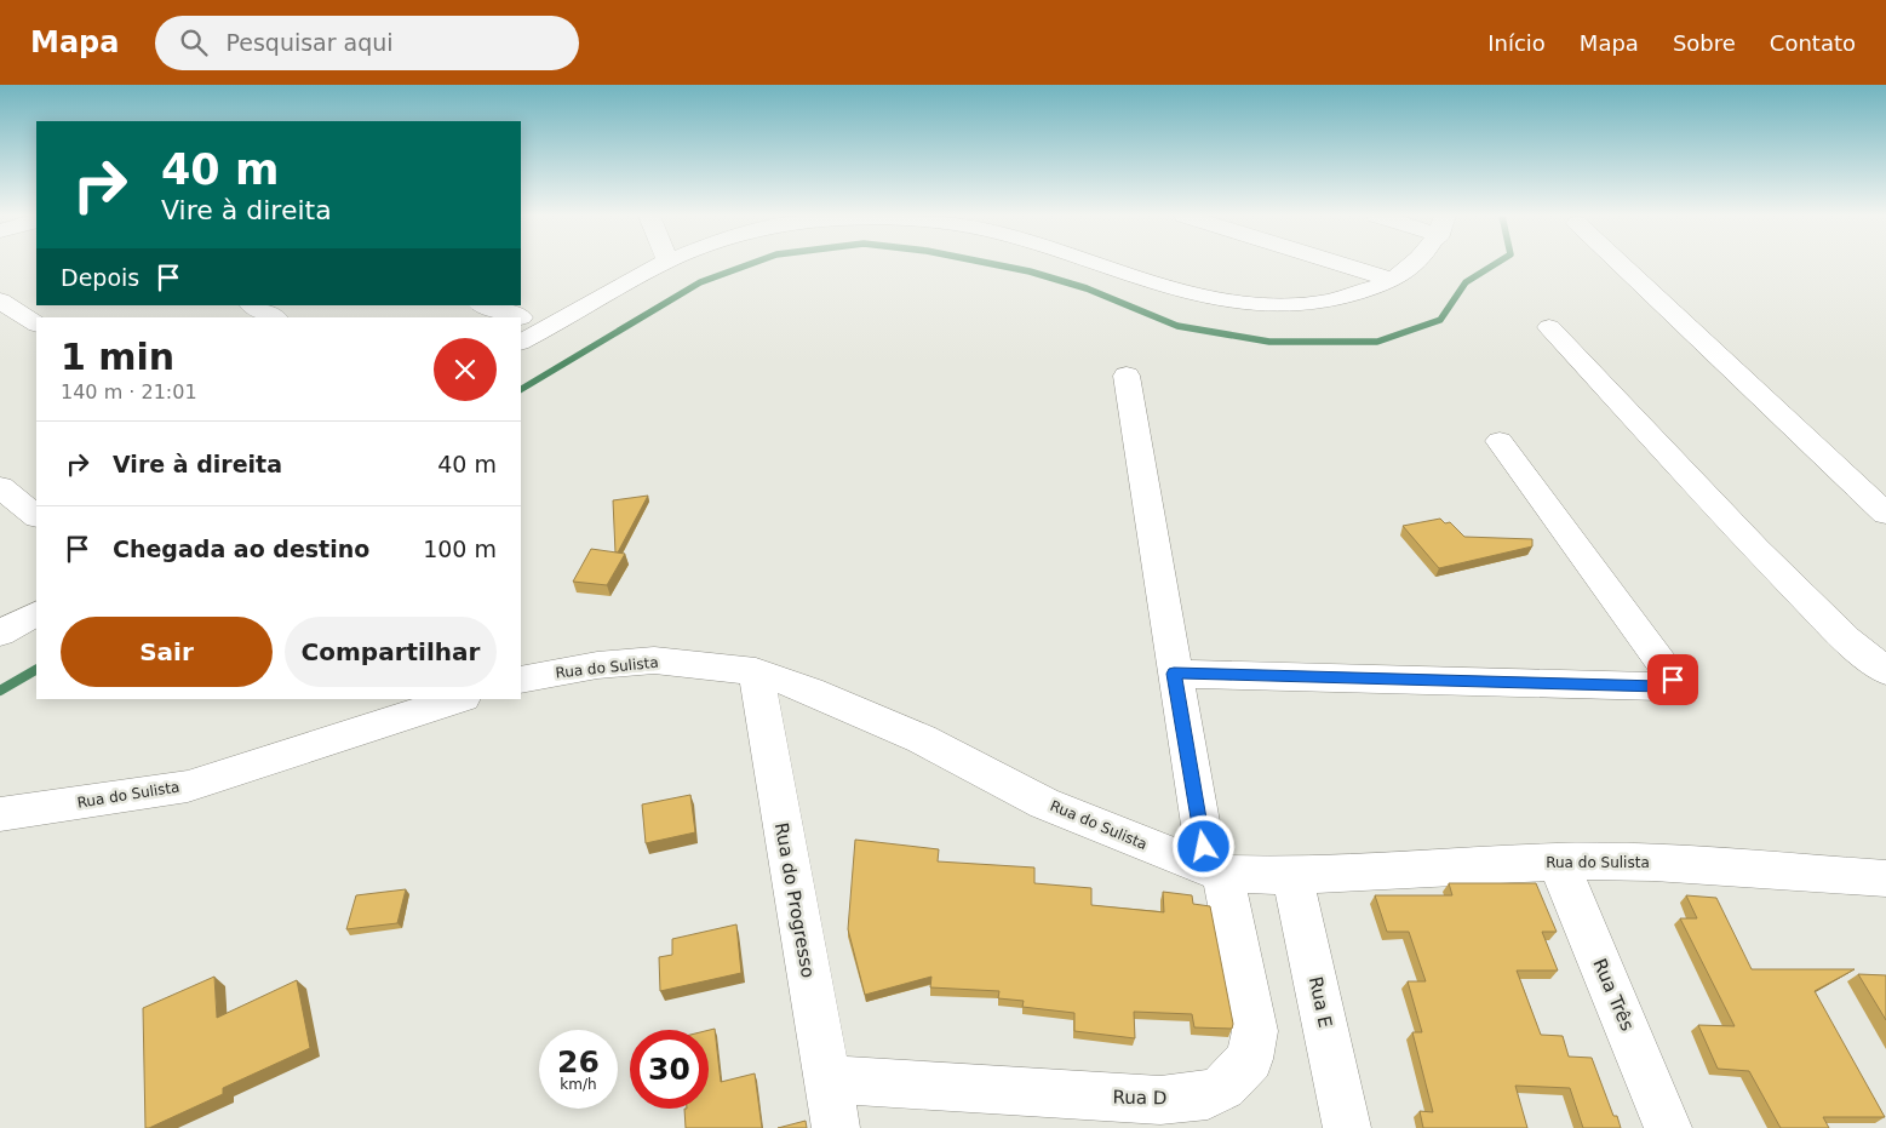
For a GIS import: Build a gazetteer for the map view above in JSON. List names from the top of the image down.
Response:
{
  "streets": {
    "street": [
      "Rua do Sulista",
      "Rua do Progresso",
      "Rua Três",
      "Rua E",
      "Rua D"
    ]
  },
  "crossings": [
    ["Rua do Sulista", "Rua do Progresso"],
    ["Rua do Sulista", "Rua Três"],
    ["Rua do Sulista", "Rua E"],
    ["Rua do Sulista", "Rua D"],
    ["Rua do Progresso", "Rua D"]
  ],
  "page": {
    "header": "Mapa",
    "search": "Pesquisar aqui",
    "nav": [
      "Início",
      "Mapa",
      "Sobre",
      "Contato"
    ],
    "turn": ["40 m", "Vire à direita"],
    "then": "Depois",
    "heading": ["1 min", "140 m · 21:01"],
    "list": [
      {
        "name": "Vire à direita",
        "value": "40 m"
      },
      {
        "name": "Chegada ao destino",
        "value": "100 m"
      }
    ],
    "buttons": ["Sair", "Compartilhar"],
    "speed": "26 km/h",
    "limit": "30"
  }
}
